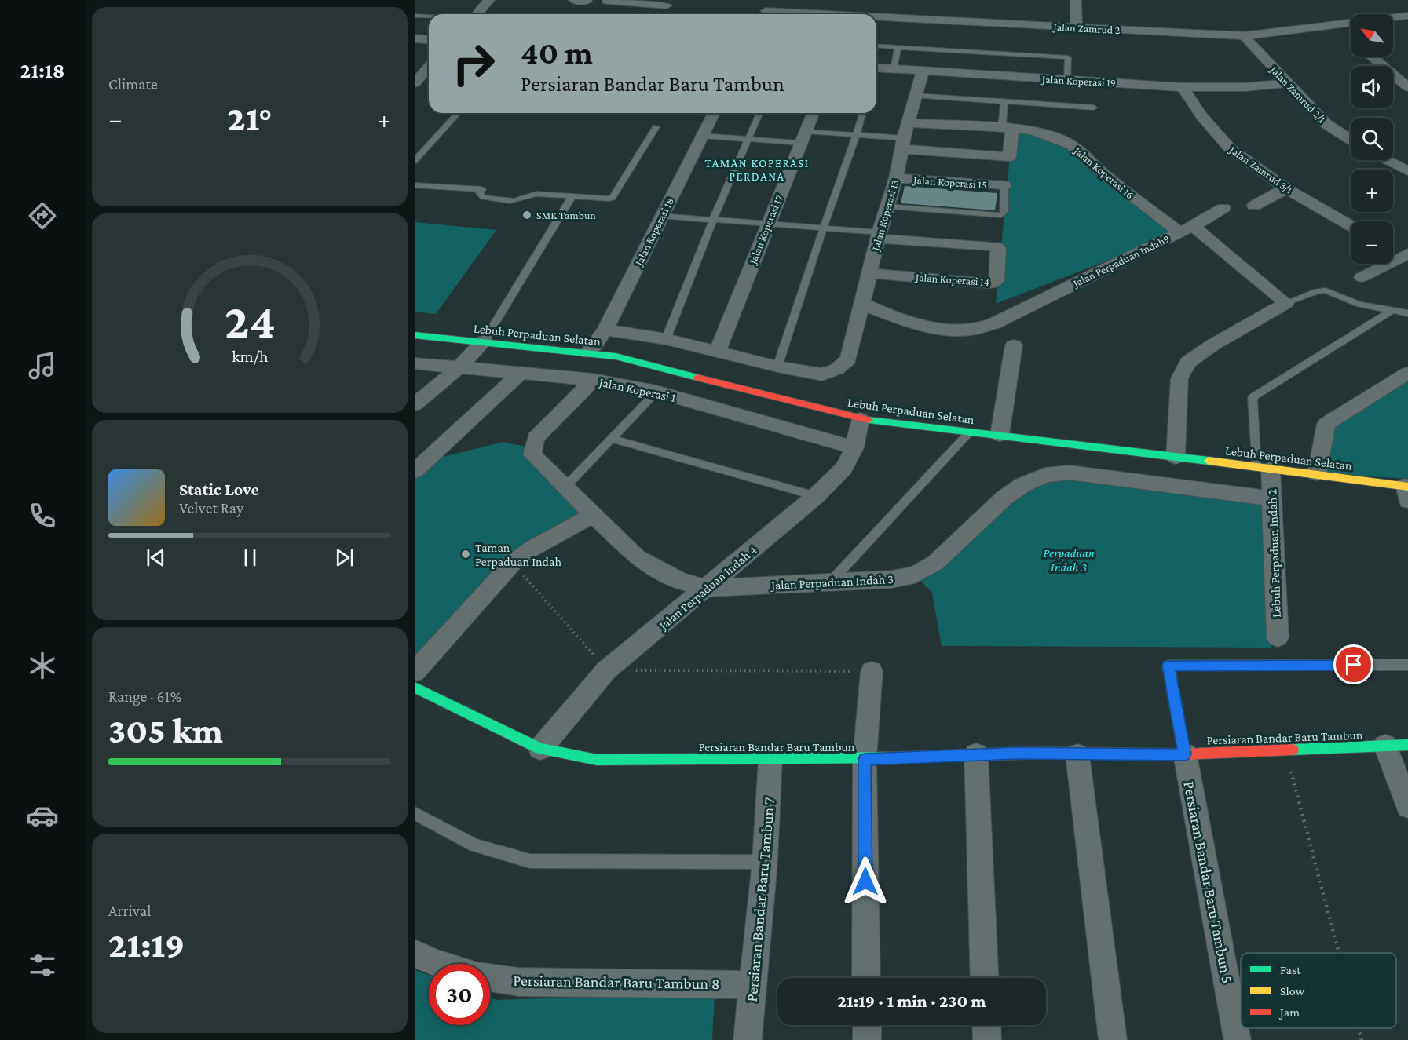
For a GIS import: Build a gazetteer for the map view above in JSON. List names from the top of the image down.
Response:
{
  "streets": {
    "street": [
      "Jalan Zamrud 2",
      "Jalan Koperasi 19",
      "Jalan Zamrud 2/1",
      "Jalan Zamrud 3/1",
      "Jalan Koperasi 16",
      "Jalan Koperasi 15",
      "Jalan Koperasi 13",
      "Jalan Koperasi 17",
      "Jalan Koperasi 18",
      "Jalan Perpaduan Indah9",
      "Jalan Koperasi 14",
      "Lebuh Perpaduan Selatan",
      "Jalan Koperasi 1",
      "Lebuh Perpaduan Indah 2",
      "Jalan Perpaduan Indah 3",
      "Jalan Perpaduan Indah 4",
      "Persiaran Bandar Baru Tambun",
      "Persiaran Bandar Baru Tambun 5",
      "Persiaran Bandar Baru Tambun 7",
      "Persiaran Bandar Baru Tambun 8"
    ]
  },
  "crossings": [
    ["Jalan Zamrud 2", "Jalan Zamrud 2/1"],
    ["Jalan Koperasi 19", "Jalan Zamrud 2/1"],
    ["Jalan Koperasi 19", "Jalan Zamrud 3/1"],
    ["Jalan Koperasi 19", "Jalan Koperasi 13"],
    ["Jalan Koperasi 16", "Jalan Koperasi 13"],
    ["Jalan Koperasi 16", "Jalan Perpaduan Indah9"],
    ["Jalan Koperasi 15", "Jalan Koperasi 13"],
    ["Jalan Koperasi 13", "Jalan Perpaduan Indah9"],
    ["Jalan Koperasi 13", "Jalan Koperasi 14"],
    ["Jalan Koperasi 18", "Lebuh Perpaduan Selatan"],
    ["Lebuh Perpaduan Selatan", "Lebuh Perpaduan Indah 2"],
    ["Lebuh Perpaduan Selatan", "Jalan Perpaduan Indah 4"],
    ["Jalan Koperasi 1", "Jalan Perpaduan Indah 3"],
    ["Jalan Koperasi 1", "Jalan Perpaduan Indah 4"],
    ["Lebuh Perpaduan Indah 2", "Jalan Perpaduan Indah 3"],
    ["Jalan Perpaduan Indah 3", "Jalan Perpaduan Indah 4"],
    ["Jalan Perpaduan Indah 4", "Persiaran Bandar Baru Tambun"],
    ["Persiaran Bandar Baru Tambun", "Persiaran Bandar Baru Tambun 5"],
    ["Persiaran Bandar Baru Tambun", "Persiaran Bandar Baru Tambun 7"],
    ["Persiaran Bandar Baru Tambun 7", "Persiaran Bandar Baru Tambun 8"]
  ],
  "districts": ["TAMAN KOPERASI PERDANA"],
  "parks": ["Perpaduan Indah 3"],
  "places": ["SMK Tambun", "Taman Perpaduan Indah"],
  "legend": ["Fast", "Slow", "Jam"],
  "north": "top left",
  "page": {
    "tabs": "21:18",
    "tile": [
      "Climate",
      ["Range · 61%", "305 km"],
      ["Arrival", "21:19"]
    ],
    "map_buttons": ["+", "−"],
    "turn": ["40 m", "Persiaran Bandar Baru Tambun"],
    "heat": ["−", "21°", "+"],
    "song": ["Static Love", "Velvet Ray"],
    "limit": "30",
    "trip": "21:19 · 1 min · 230 m",
    "gauge": ["24", "km/h"]
  }
}
